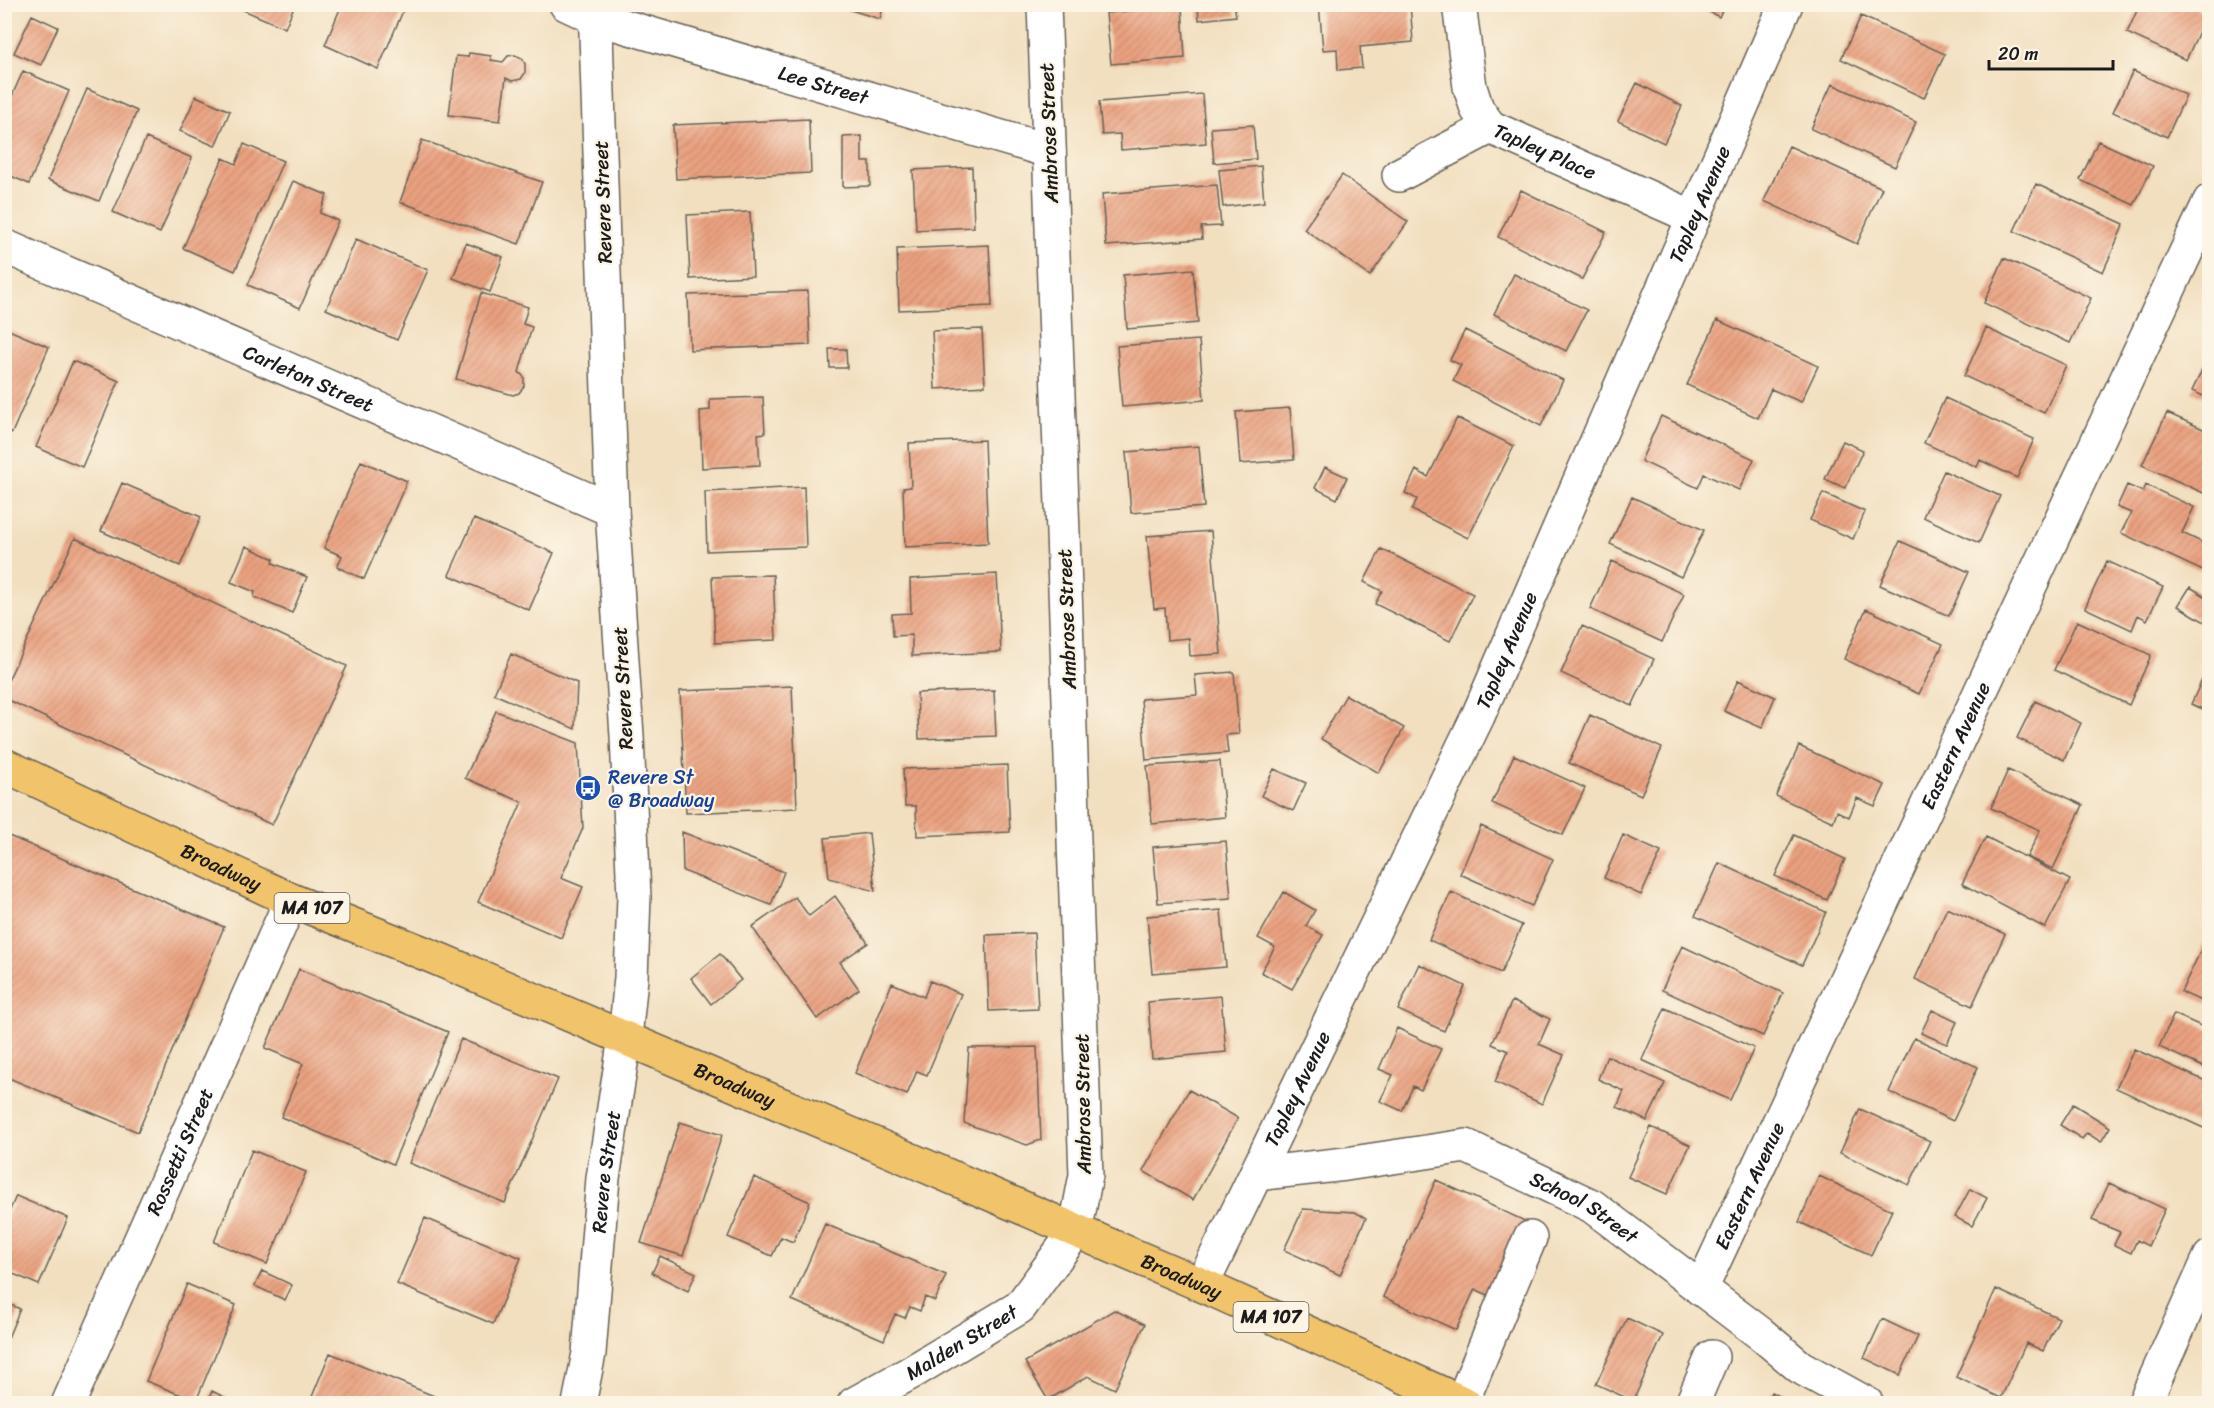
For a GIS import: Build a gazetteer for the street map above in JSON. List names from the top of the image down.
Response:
{
  "streets": {
    "main road": ["Broadway", "MA 107"],
    "street": [
      "Lee Street",
      "Ambrose Street",
      "Tapley Place",
      "Revere Street",
      "Tapley Avenue",
      "Carleton Street",
      "Eastern Avenue",
      "Rossetti Street",
      "School Street",
      "Malden Street"
    ]
  },
  "crossings": [
    ["Lee Street", "Ambrose Street"],
    ["Lee Street", "Revere Street"],
    ["Ambrose Street", "Broadway"],
    ["Ambrose Street", "Malden Street"],
    ["Tapley Place", "Tapley Avenue"],
    ["Revere Street", "Carleton Street"],
    ["Revere Street", "Broadway"],
    ["Tapley Avenue", "Broadway"],
    ["Tapley Avenue", "School Street"],
    ["Eastern Avenue", "School Street"],
    ["Broadway", "Rossetti Street"],
    ["Broadway", "Malden Street"]
  ],
  "places": {
    "bus stop": ["Revere St @ Broadway"]
  },
  "scale_bar": "20 m"
}
